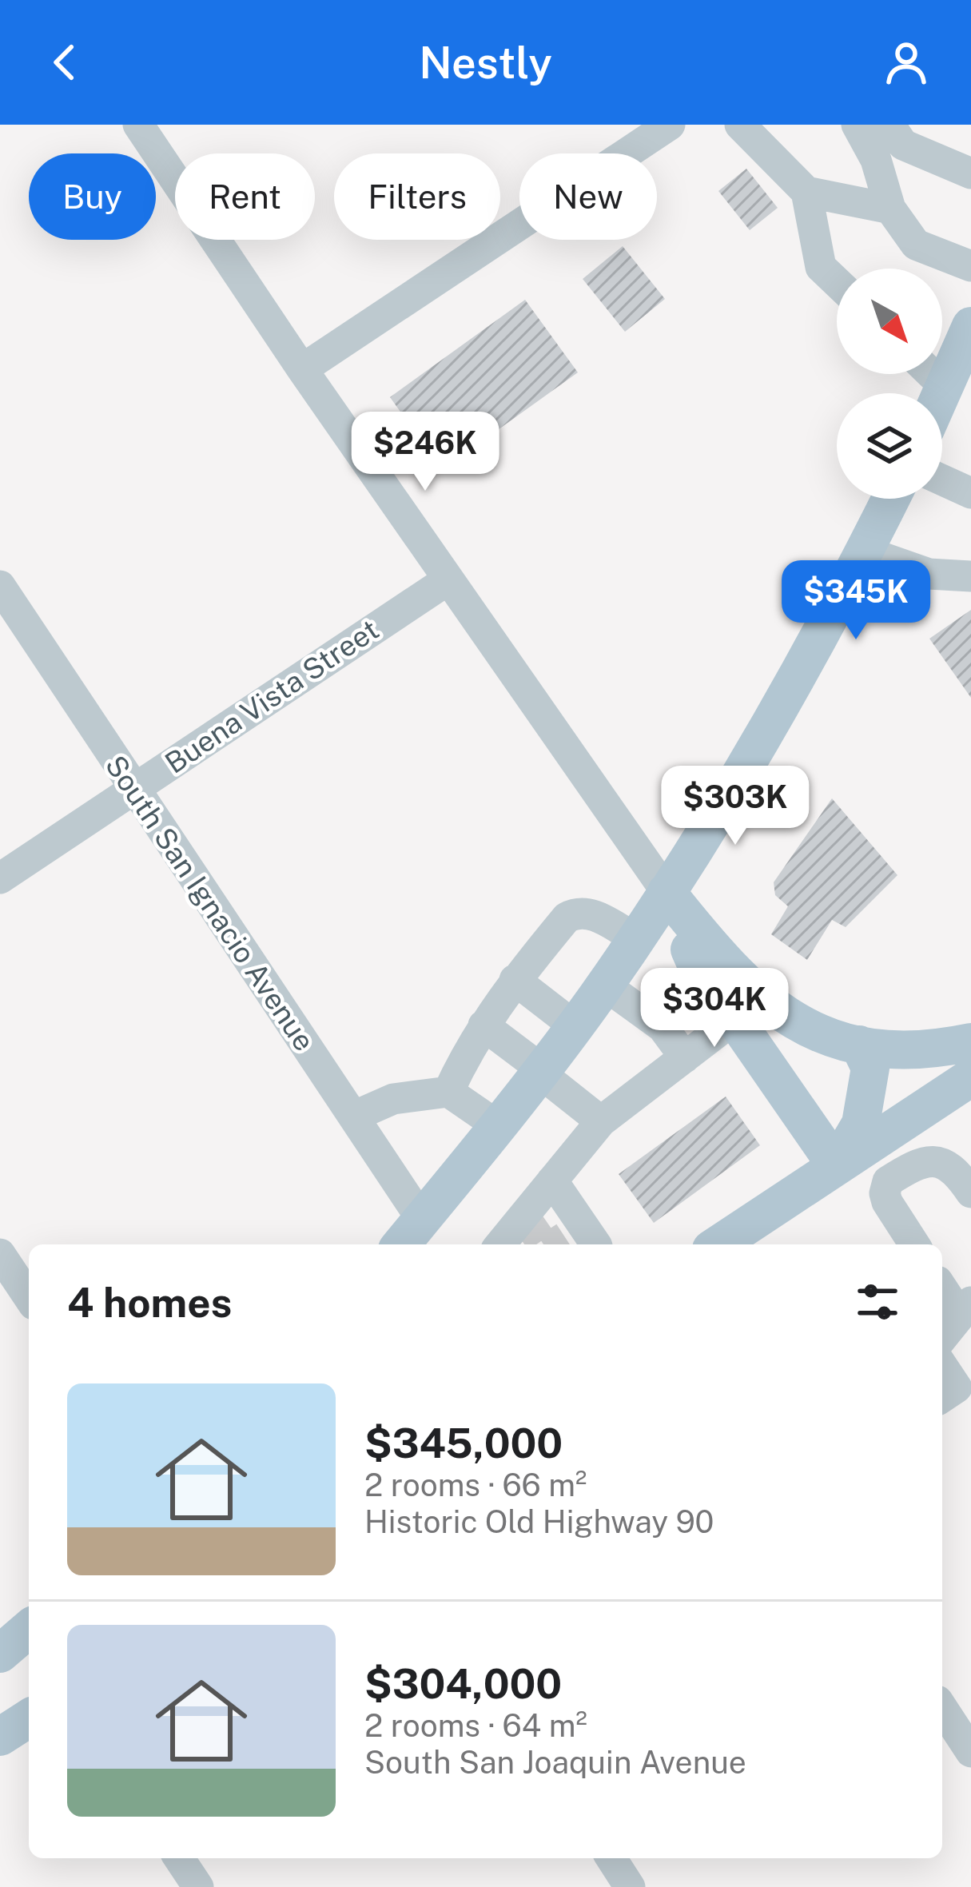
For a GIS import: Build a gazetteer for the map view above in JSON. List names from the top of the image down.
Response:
{
  "streets": {
    "street": ["Buena Vista Street", "South San Ignacio Avenue"]
  },
  "crossings": [
    ["Buena Vista Street", "South San Ignacio Avenue"]
  ],
  "north": "bottom right",
  "page": {
    "header": "Nestly",
    "chip": [
      "Buy",
      "Rent",
      "Filters",
      "New"
    ],
    "price": [
      "$246K",
      "$345K",
      "$303K",
      "$304K"
    ],
    "heading": "4 homes",
    "list": [
      {
        "name": "$345,000",
        "note": "2 rooms · 66 m² · Historic Old Highway 90"
      },
      {
        "name": "$304,000",
        "note": "2 rooms · 64 m² · South San Joaquin Avenue"
      }
    ]
  }
}
